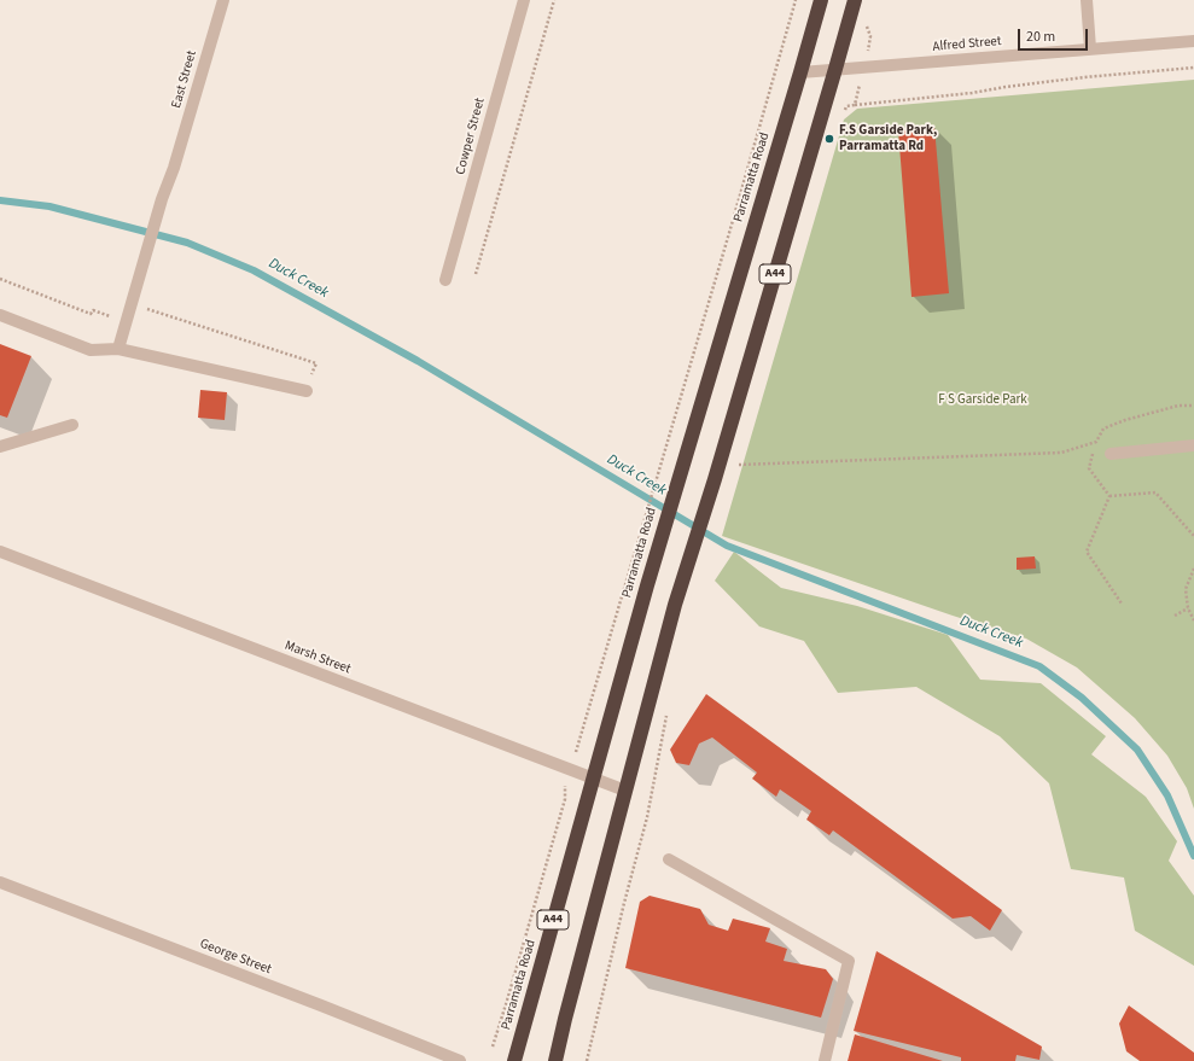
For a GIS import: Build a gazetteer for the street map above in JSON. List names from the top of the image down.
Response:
{
  "streets": {
    "highway": ["Parramatta Road", "A44"],
    "street": [
      "Alfred Street",
      "East Street",
      "Cowper Street",
      "Marsh Street",
      "George Street"
    ]
  },
  "crossings": [
    ["Alfred Street", "Parramatta Road"],
    ["Alfred Street", "A44"],
    ["Parramatta Road", "Marsh Street"],
    ["A44", "Marsh Street"]
  ],
  "water": ["Duck Creek"],
  "parks": ["F S Garside Park"],
  "places": ["F.S Garside Park, Parramatta Rd"],
  "scale_bar": "20 m"
}
